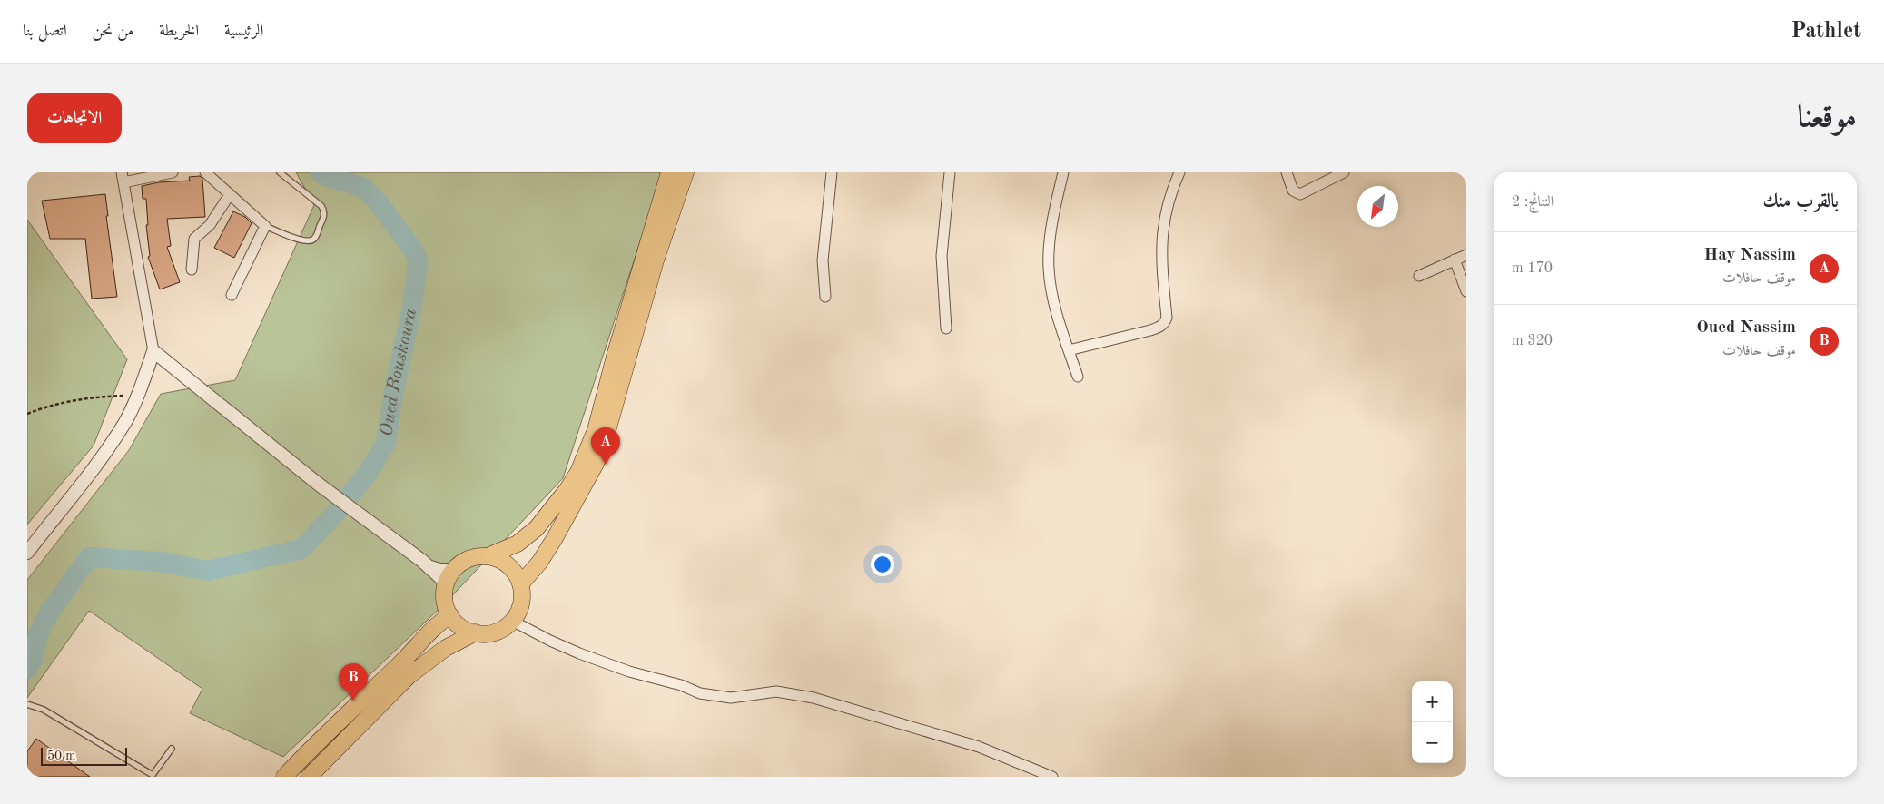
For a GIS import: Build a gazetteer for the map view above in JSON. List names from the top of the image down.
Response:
{
  "water": ["Oued Bouskoura"],
  "scale_bar": "50 m",
  "north": "bottom left",
  "page": {
    "header": "Pathlet",
    "nav": [
      "الرئيسية",
      "الخريطة",
      "من نحن",
      "اتصل بنا"
    ],
    "title": "موقعنا",
    "buttons": "الاتجاهات",
    "heading": ["بالقرب منك", "النتائج: 2"],
    "list": [
      {
        "mark": "A",
        "name": "Hay Nassim",
        "note": "موقف حافلات",
        "value": "170 m"
      },
      {
        "mark": "B",
        "name": "Oued Nassim",
        "note": "موقف حافلات",
        "value": "320 m"
      }
    ],
    "pins": ["A", "B"],
    "map_buttons": ["+", "−"],
    "scale": "50 m"
  }
}
